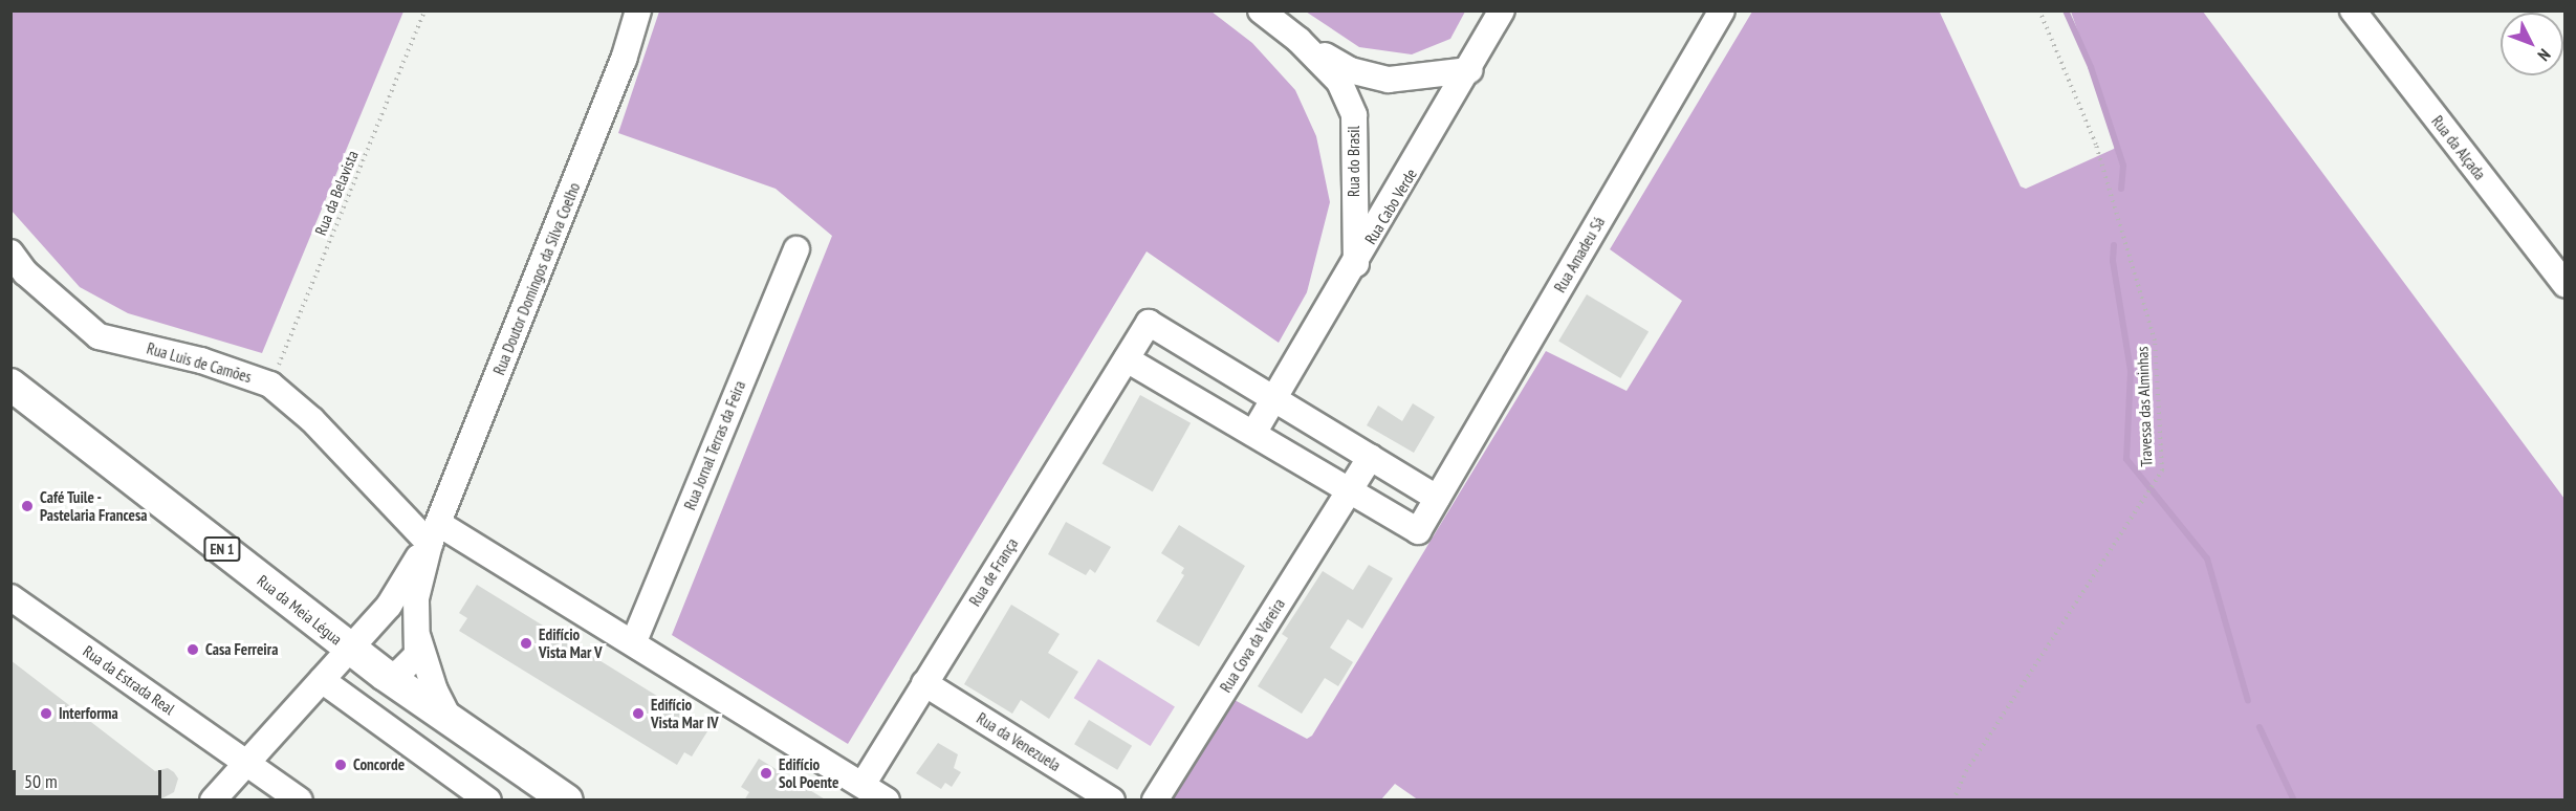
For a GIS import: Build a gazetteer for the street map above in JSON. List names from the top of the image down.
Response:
{
  "streets": {
    "main road": ["EN 1", "Rua da Meia Légua"],
    "street": [
      "Rua da Alçada",
      "Rua do Brasil",
      "Rua Cabo Verde",
      "Rua Amadeu Sá",
      "Rua Doutor Domingos da Silva Coelho",
      "Rua Luis de Camões",
      "Rua Jornal Terras da Feira",
      "Rua de França",
      "Rua Cova da Vareira",
      "Rua da Estrada Real",
      "Rua da Venezuela"
    ],
    "path": ["Rua da Belavista", "Travessa das Alminhas"]
  },
  "crossings": [
    ["Rua do Brasil", "Rua Cabo Verde"],
    ["Rua da Belavista", "Rua Luis de Camões"],
    ["Rua Cabo Verde", "Rua de França"],
    ["Rua Amadeu Sá", "Rua Cova da Vareira"],
    ["Rua Doutor Domingos da Silva Coelho", "Rua Luis de Camões"],
    ["Rua Doutor Domingos da Silva Coelho", "Rua da Meia Légua"],
    ["Rua Luis de Camões", "Rua Jornal Terras da Feira"],
    ["Rua Luis de Camões", "Rua de França"],
    ["Rua de França", "Rua da Venezuela"]
  ],
  "places": [
    "Café Tuile - Pastelaria Francesa",
    "Edifício Vista Mar V",
    "Casa Ferreira",
    "Interforma",
    "Edifício Vista Mar IV",
    "Concorde",
    "Edifício Sol Poente"
  ],
  "scale_bar": "50 m",
  "north": "bottom right"
}
